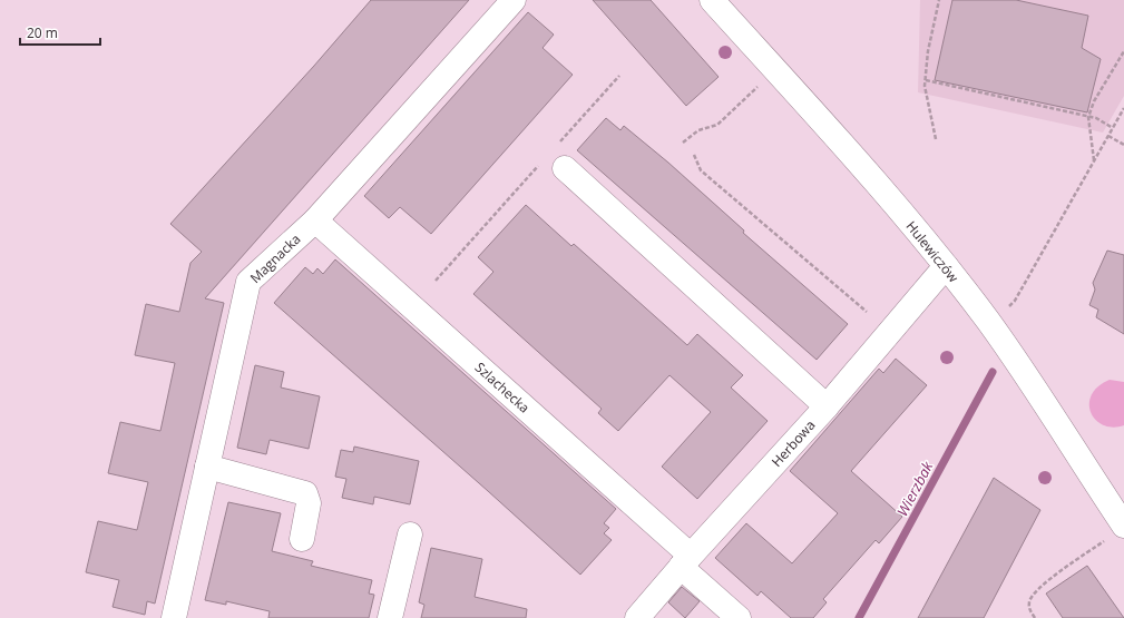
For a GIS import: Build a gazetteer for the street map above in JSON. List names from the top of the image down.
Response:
{
  "streets": {
    "street": [
      "Hulewiczów",
      "Magnacka",
      "Szlachecka",
      "Herbowa"
    ]
  },
  "crossings": [
    ["Hulewiczów", "Herbowa"],
    ["Magnacka", "Szlachecka"],
    ["Szlachecka", "Herbowa"]
  ],
  "water": ["Wierzbak"],
  "scale_bar": "20 m"
}
